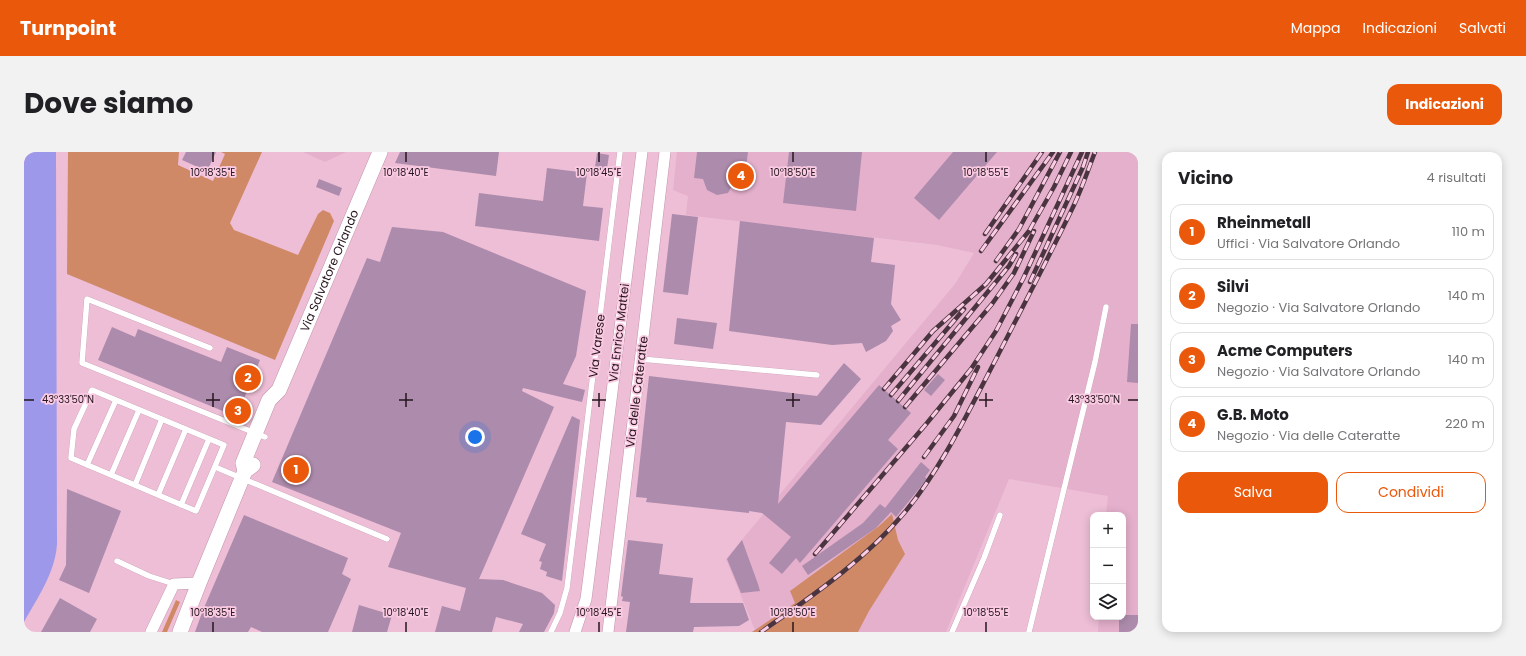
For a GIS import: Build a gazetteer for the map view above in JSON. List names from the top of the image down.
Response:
{
  "streets": {
    "main road": ["Via Salvatore Orlando"],
    "street": ["Via Enrico Mattei", "Via delle Cateratte"],
    "lane": ["Via Varese"]
  },
  "page": {
    "header": "Turnpoint",
    "nav": ["Mappa", "Indicazioni", "Salvati"],
    "title": "Dove siamo",
    "buttons": [
      "Indicazioni",
      ["Salva", "Condividi"]
    ],
    "heading": ["Vicino", "4 risultati"],
    "pins": [
      "4",
      "2",
      "3",
      "1"
    ],
    "list": [
      {
        "mark": "1",
        "name": "Rheinmetall",
        "note": "Uffici · Via Salvatore Orlando",
        "value": "110 m"
      },
      {
        "mark": "2",
        "name": "Silvi",
        "note": "Negozio · Via Salvatore Orlando",
        "value": "140 m"
      },
      {
        "mark": "3",
        "name": "Acme Computers",
        "note": "Negozio · Via Salvatore Orlando",
        "value": "140 m"
      },
      {
        "mark": "4",
        "name": "G.B. Moto",
        "note": "Negozio · Via delle Cateratte",
        "value": "220 m"
      }
    ],
    "map_buttons": ["+", "−"]
  },
  "coordinates": [
    "10°18'35\"E",
    "10°18'40\"E",
    "10°18'45\"E",
    "10°18'50\"E",
    "10°18'55\"E",
    "43°33'50\"N"
  ]
}
